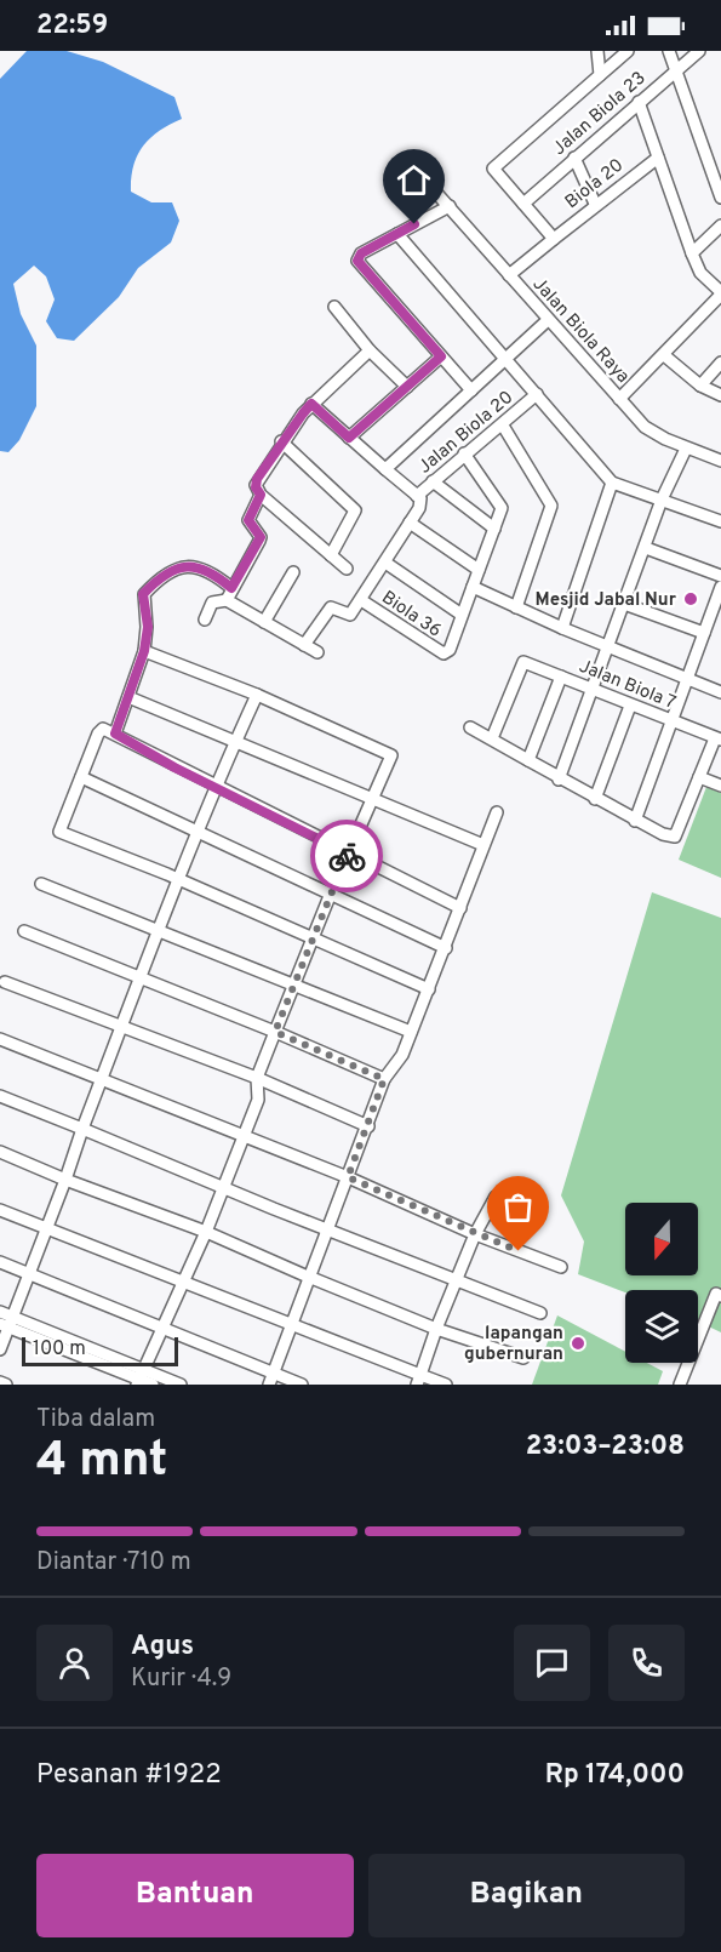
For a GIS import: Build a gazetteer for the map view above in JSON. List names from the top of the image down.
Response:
{
  "streets": {
    "street": [
      "Jalan Biola 23",
      "Biola 20",
      "Jalan Biola Raya",
      "Jalan Biola 20",
      "Biola 36",
      "Jalan Biola 7"
    ]
  },
  "crossings": [
    ["Biola 20", "Jalan Biola Raya"]
  ],
  "places": ["Mesjid Jabal Nur", "lapangan gubernuran"],
  "scale_bar": "100 m",
  "north": "bottom",
  "page": {
    "status": "22:59",
    "scale": "100 m",
    "heading": ["4 mnt", "Tiba dalam", "23:03–23:08"],
    "panel": [
      "Agus",
      "Kurir · 4.9",
      "Pesanan #1922",
      "Rp 174,000"
    ],
    "bar": "Diantar · 710 m",
    "buttons": ["Bantuan", "Bagikan"]
  }
}
